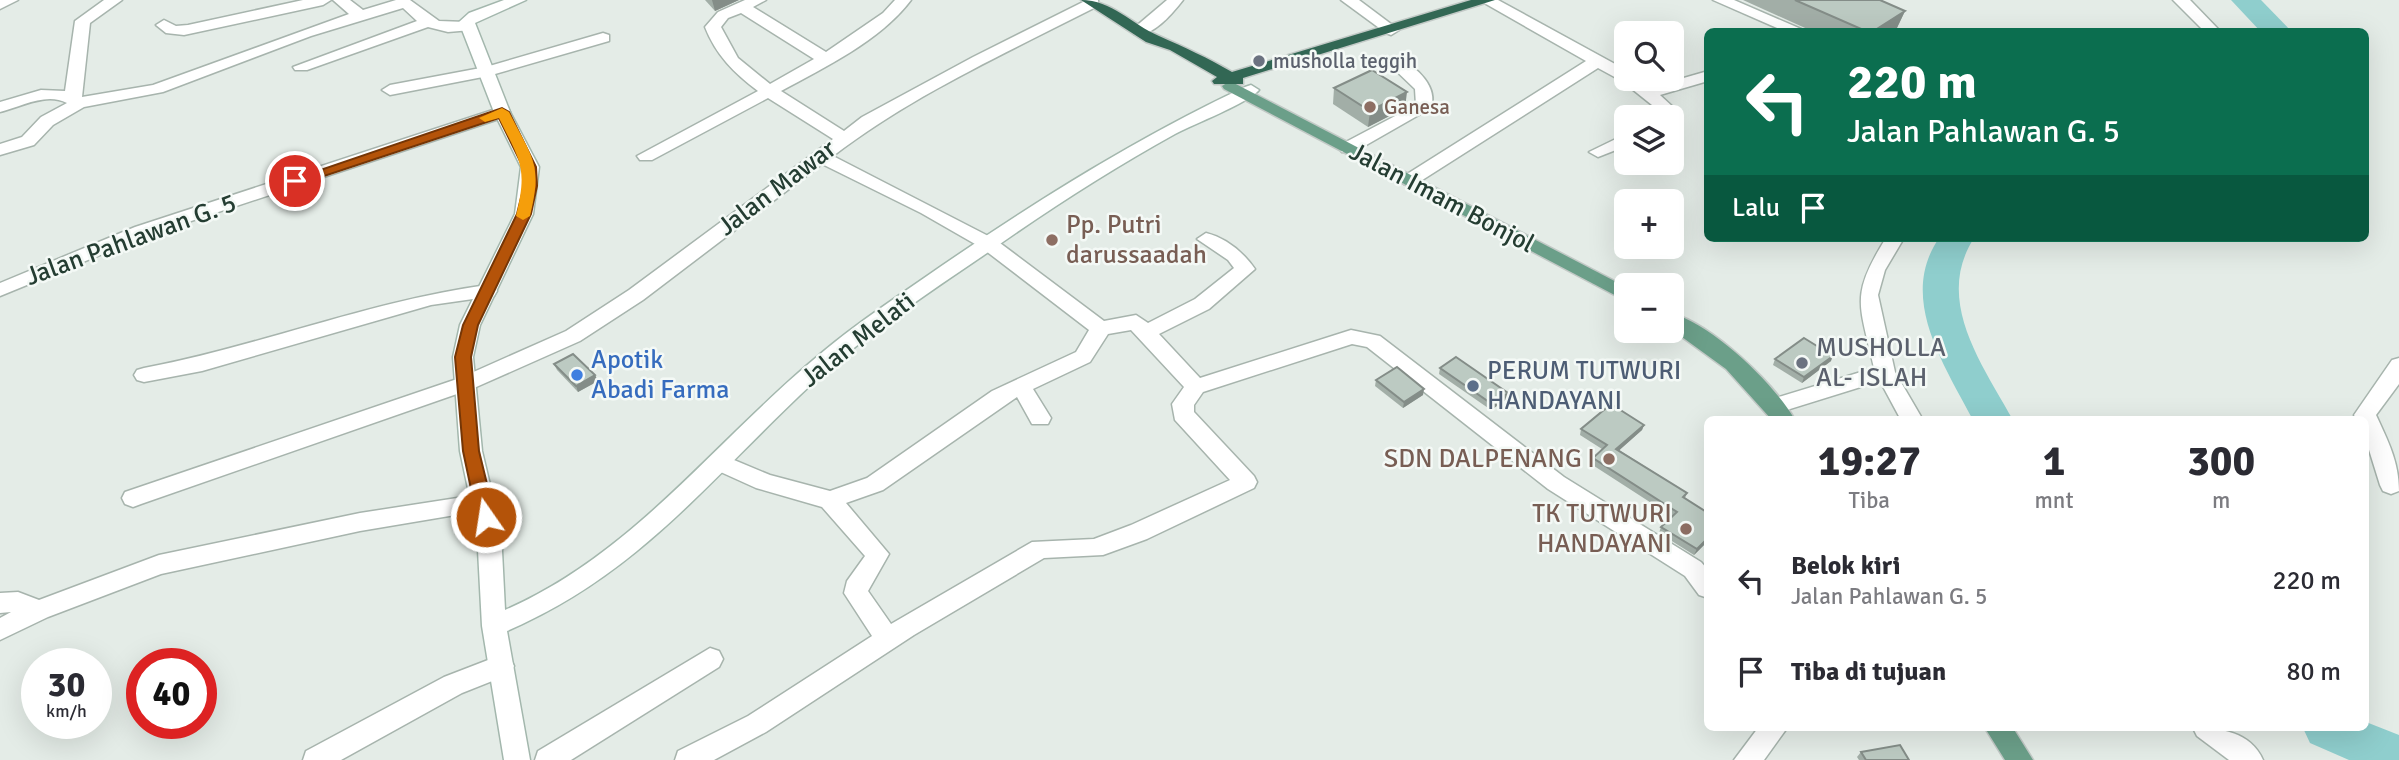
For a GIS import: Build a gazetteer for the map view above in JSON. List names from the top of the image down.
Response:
{
  "streets": {
    "main road": ["Jalan Imam Bonjol"],
    "street": ["Jalan Mawar", "Jalan Pahlawan G. 5", "Jalan Melati"]
  },
  "crossings": [
    ["Jalan Imam Bonjol", "Jalan Melati"]
  ],
  "places": [
    "musholla teggih",
    "Ganesa",
    "Pp. Putri darussaadah",
    "MUSHOLLA AL- ISLAH",
    "Apotik Abadi Farma",
    "PERUM TUTWURI HANDAYANI",
    "SDN DALPENANG I",
    "TK TUTWURI HANDAYANI"
  ],
  "page": {
    "map_buttons": ["+", "−"],
    "turn": ["220 m", "Jalan Pahlawan G. 5"],
    "then": "Lalu",
    "eta": [
      "19:27",
      "Tiba",
      "1",
      "mnt",
      "300",
      "m"
    ],
    "list": [
      {
        "name": "Belok kiri",
        "note": "Jalan Pahlawan G. 5",
        "value": "220 m"
      },
      {
        "name": "Tiba di tujuan",
        "value": "80 m"
      }
    ],
    "speed": "30 km/h",
    "limit": "40"
  }
}
